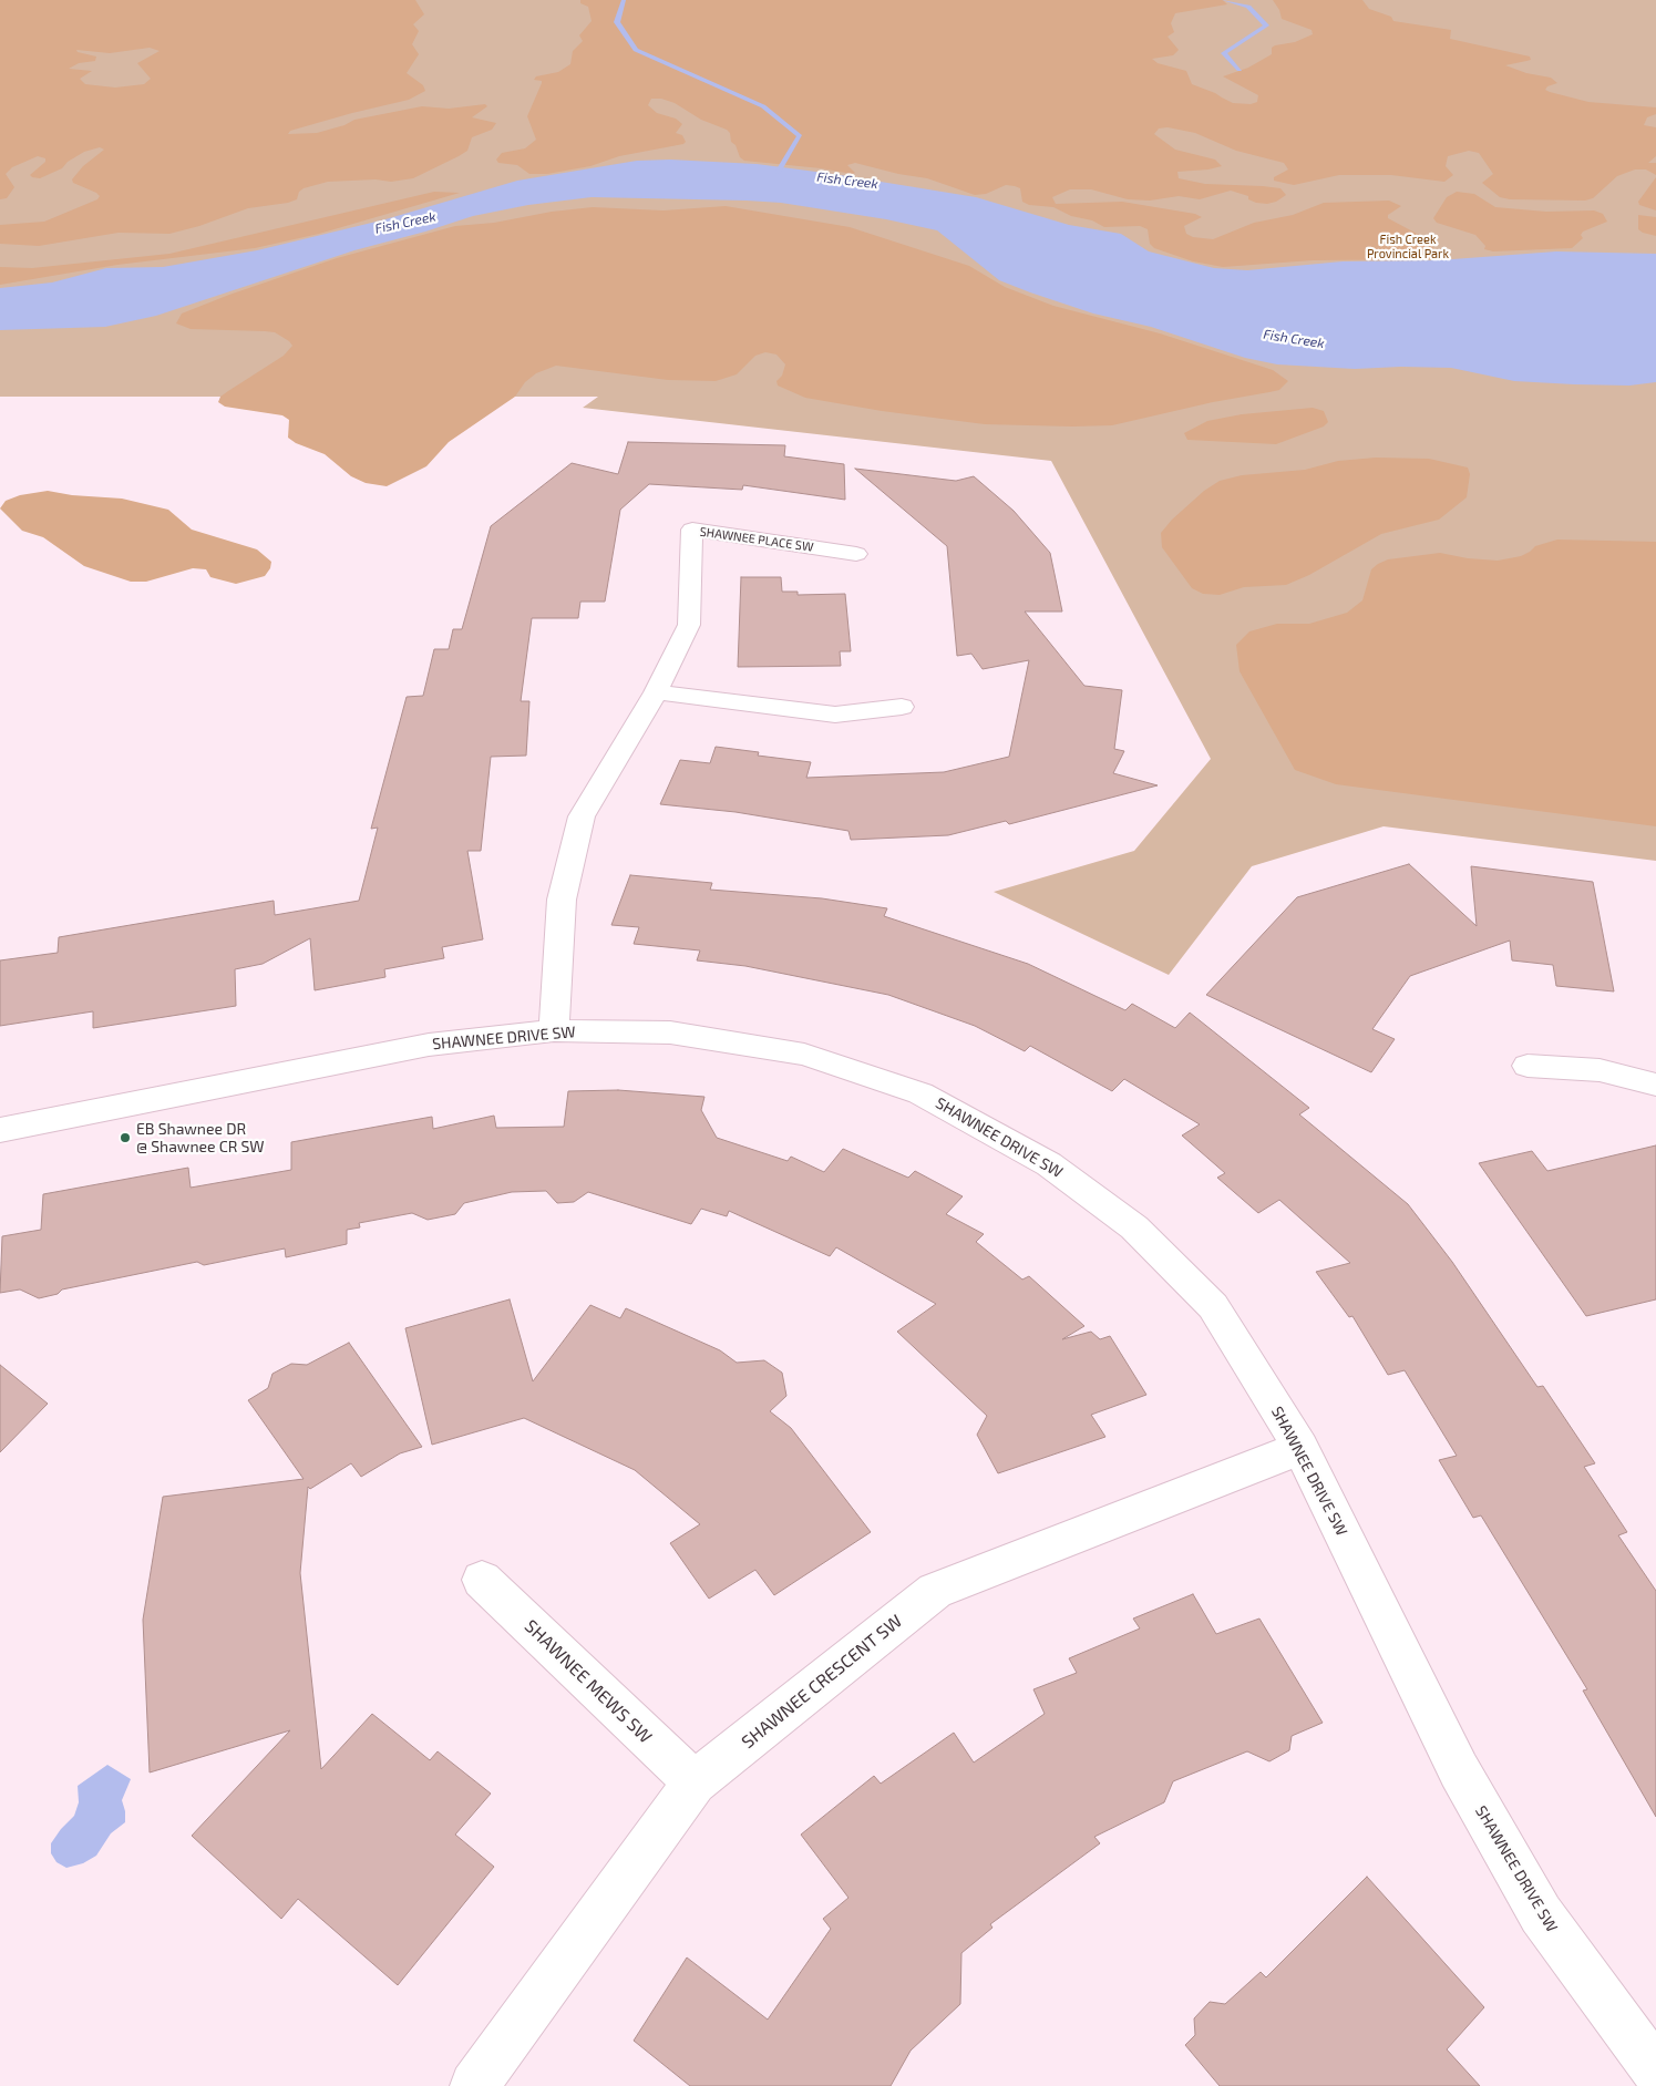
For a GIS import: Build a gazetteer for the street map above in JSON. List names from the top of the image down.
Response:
{
  "streets": {
    "street": [
      "SHAWNEE PLACE SW",
      "SHAWNEE DRIVE SW",
      "SHAWNEE MEWS SW",
      "SHAWNEE CRESCENT SW"
    ]
  },
  "crossings": [
    ["SHAWNEE PLACE SW", "SHAWNEE DRIVE SW"],
    ["SHAWNEE DRIVE SW", "SHAWNEE CRESCENT SW"],
    ["SHAWNEE MEWS SW", "SHAWNEE CRESCENT SW"]
  ],
  "water": ["Fish Creek"],
  "parks": ["Fish Creek Provincial Park"],
  "places": ["EB Shawnee DR @ Shawnee CR SW"]
}
